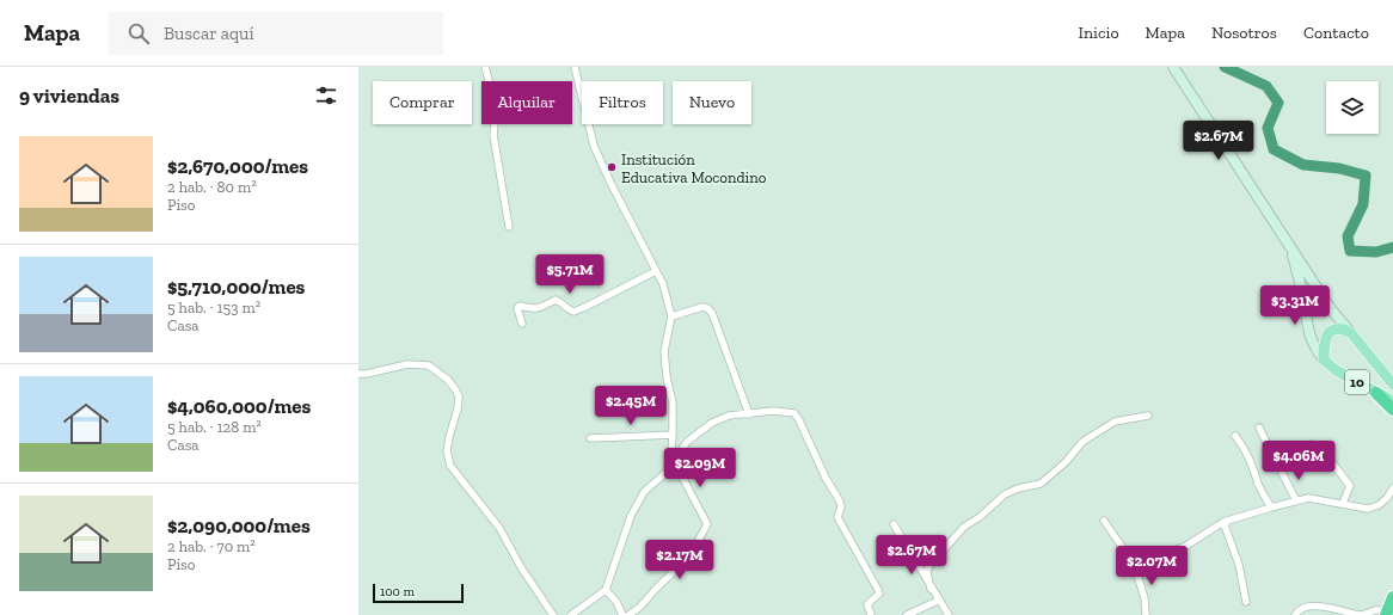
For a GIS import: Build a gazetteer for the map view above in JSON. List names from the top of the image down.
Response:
{
  "streets": {
    "main road": ["10"]
  },
  "places": ["Institución Educativa Mocondino"],
  "scale_bar": "100 m",
  "page": {
    "header": "Mapa",
    "search": "Buscar aquí",
    "nav": [
      "Inicio",
      "Mapa",
      "Nosotros",
      "Contacto"
    ],
    "heading": "9 viviendas",
    "chip": [
      "Comprar",
      "Alquilar",
      "Filtros",
      "Nuevo"
    ],
    "price": [
      "$2.67M",
      "$5.71M",
      "$3.31M",
      "$2.45M",
      "$4.06M",
      "$2.09M",
      "$2.67M",
      "$2.17M",
      "$2.07M"
    ],
    "list": [
      {
        "name": "$2,670,000/mes",
        "note": "2 hab. · 80 m² · Piso"
      },
      {
        "name": "$5,710,000/mes",
        "note": "5 hab. · 153 m² · Casa"
      },
      {
        "name": "$4,060,000/mes",
        "note": "5 hab. · 128 m² · Casa"
      },
      {
        "name": "$2,090,000/mes",
        "note": "2 hab. · 70 m² · Piso"
      }
    ],
    "scale": "100 m"
  }
}
